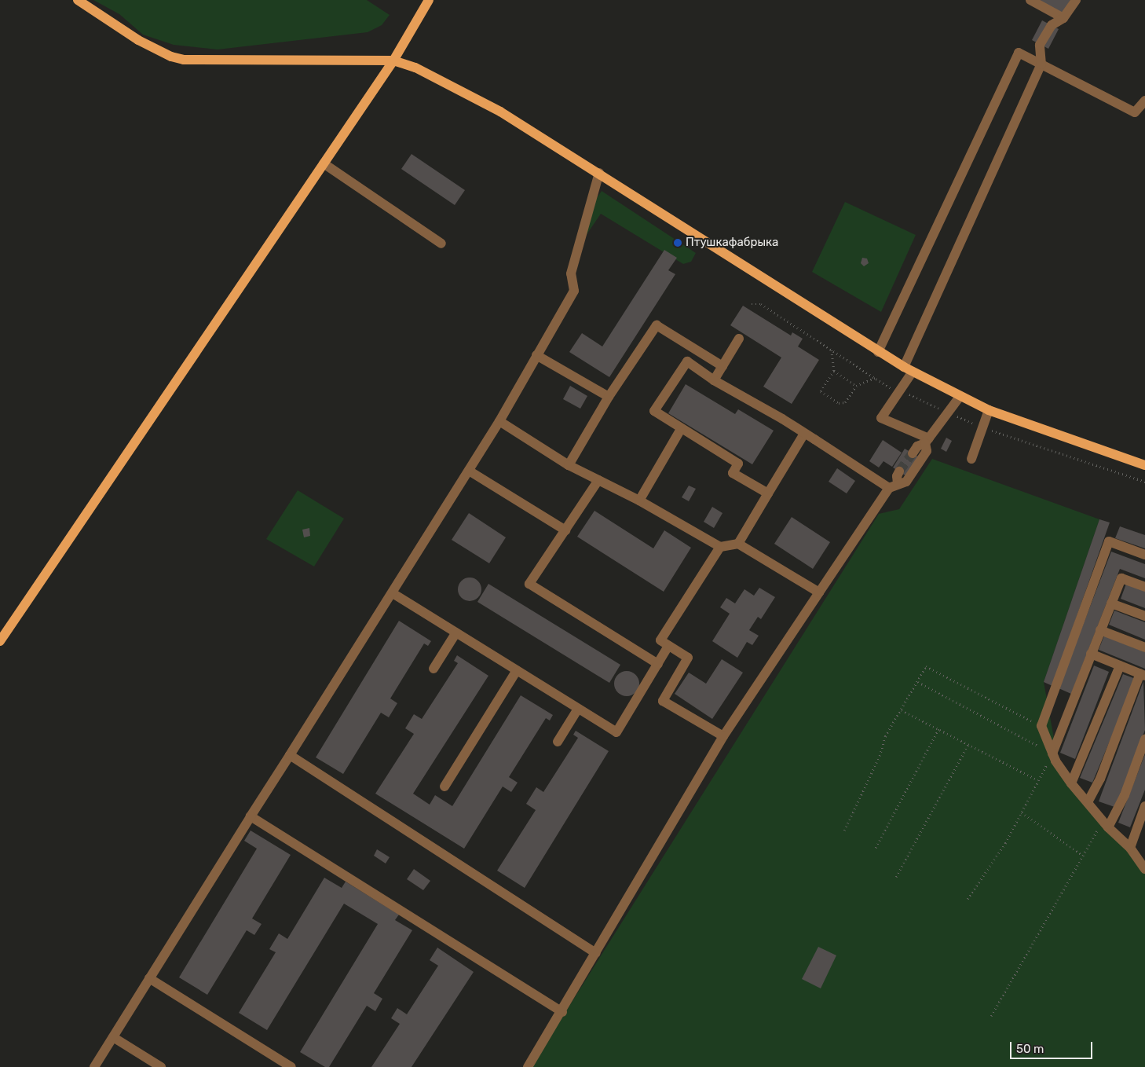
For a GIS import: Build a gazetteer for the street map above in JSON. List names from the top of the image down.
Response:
{
  "places": ["Птушкафабрыка"],
  "scale_bar": "50 m"
}
